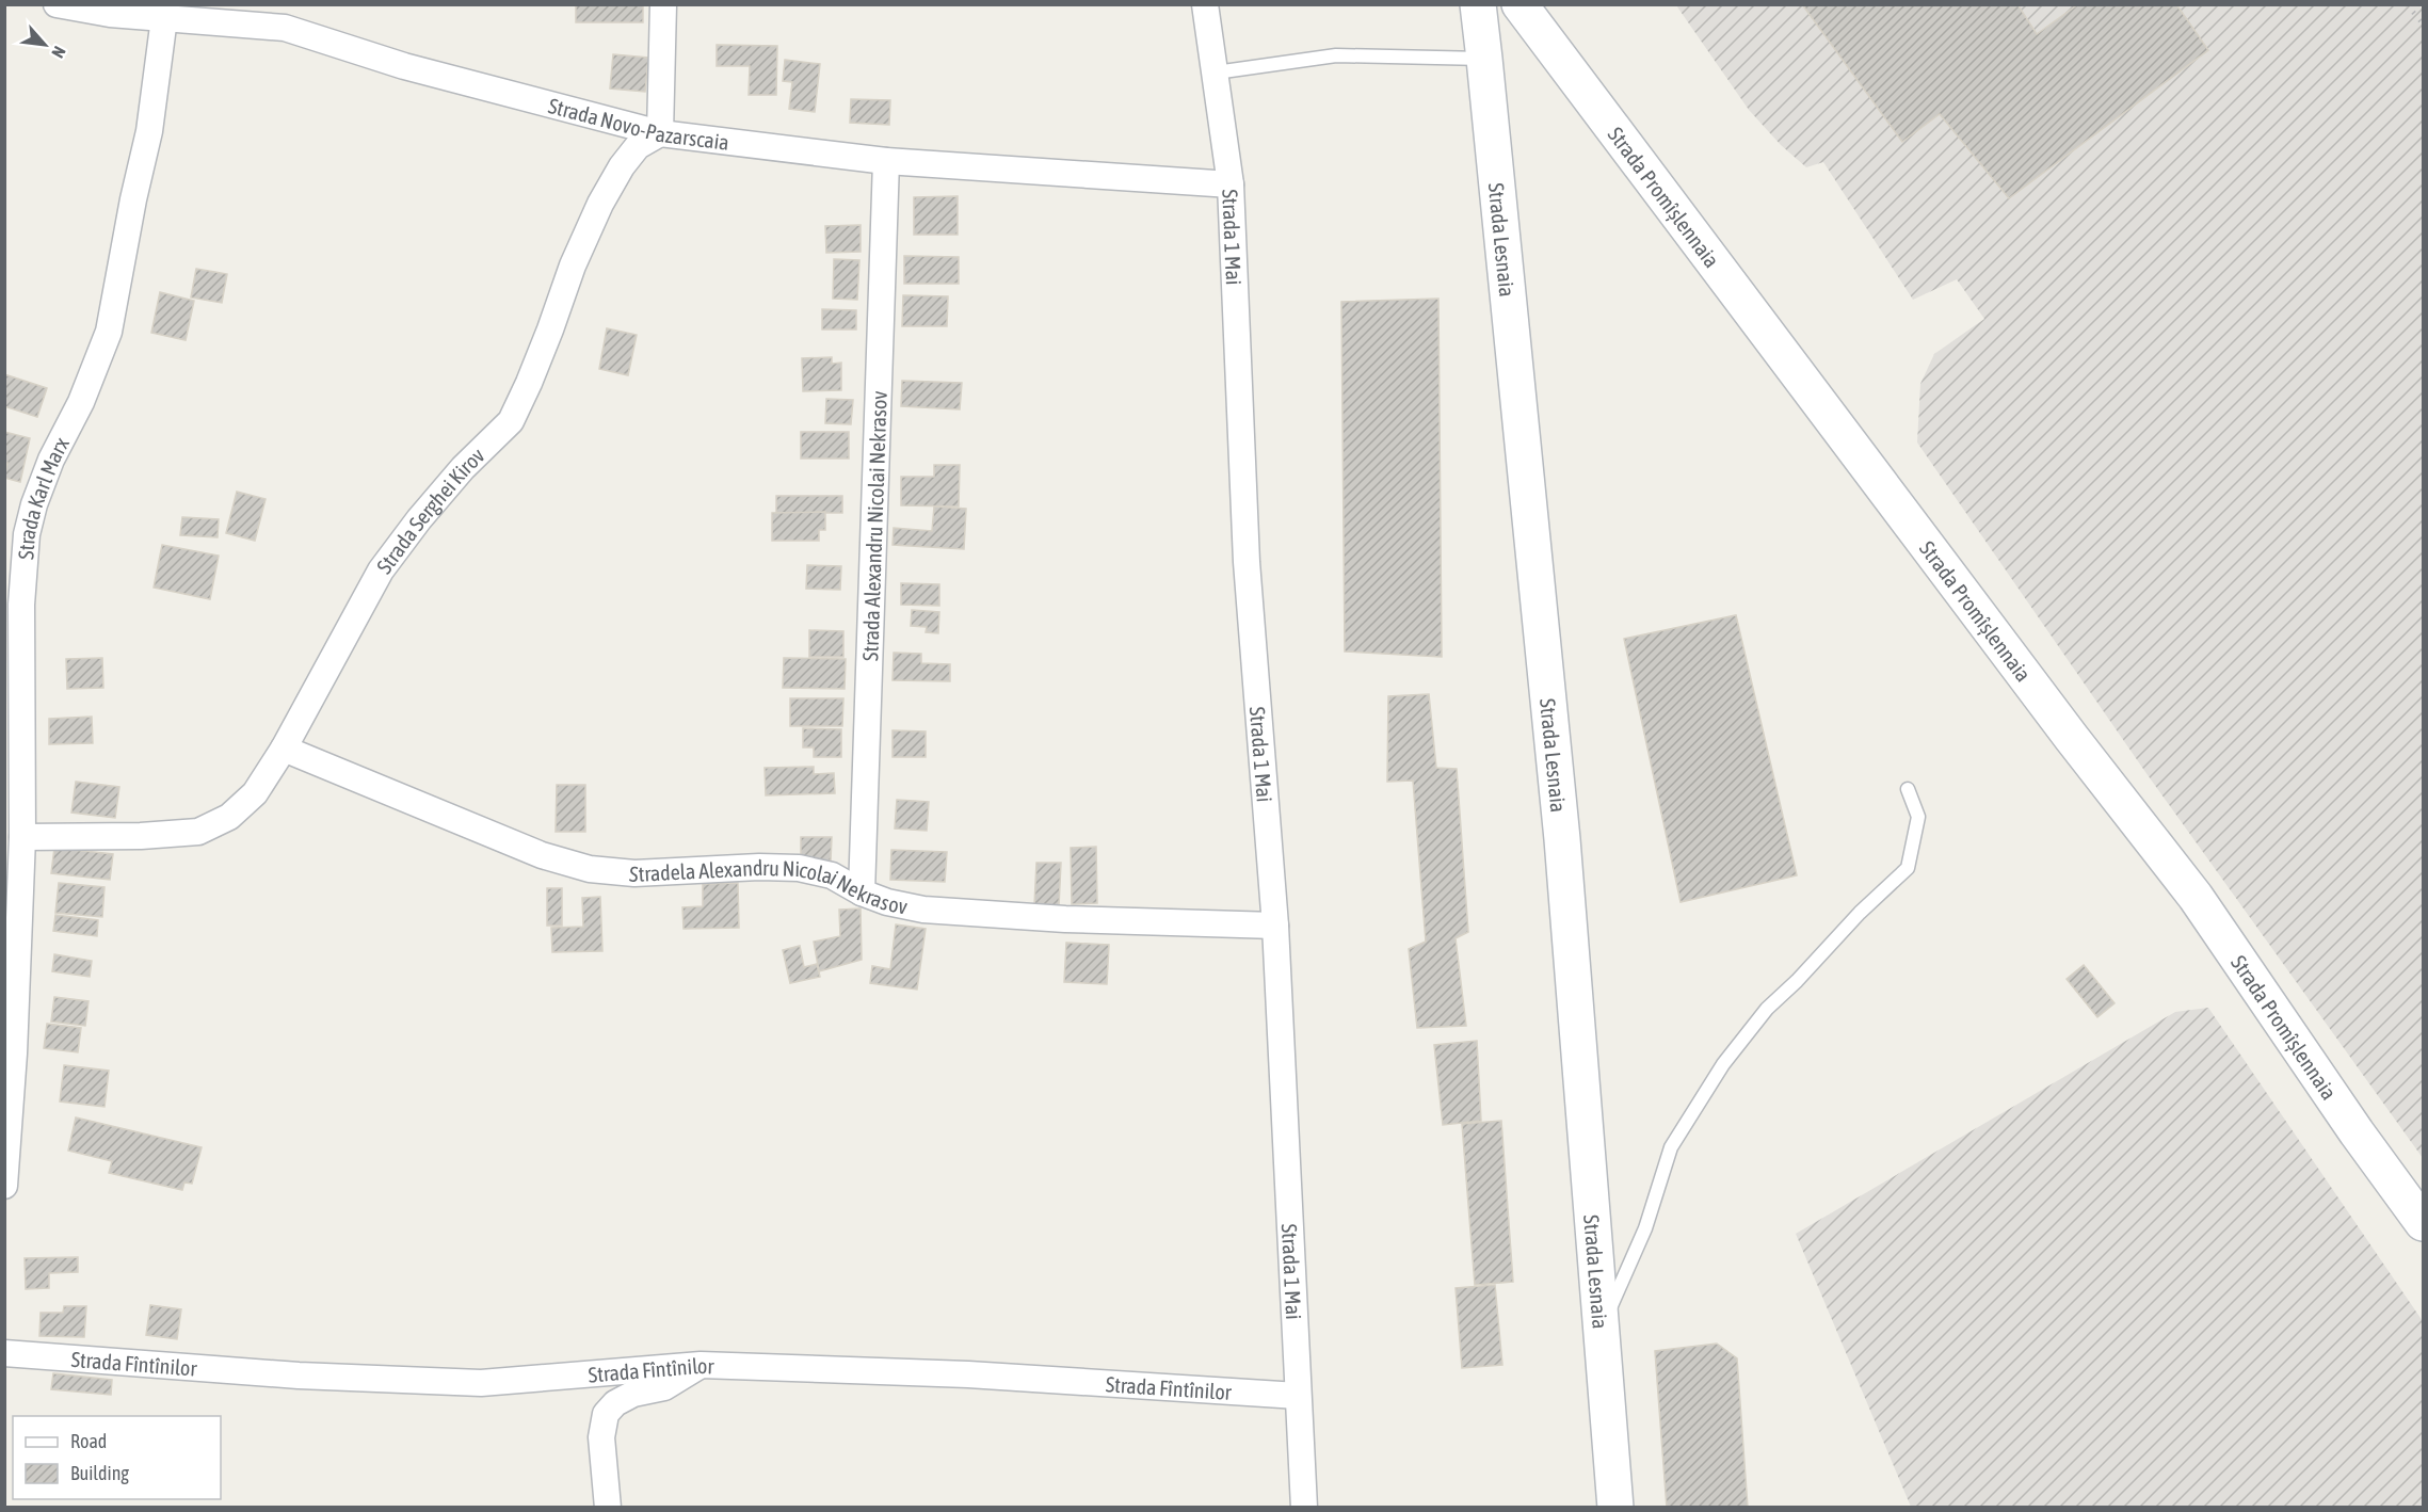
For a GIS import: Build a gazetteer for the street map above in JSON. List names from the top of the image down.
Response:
{
  "streets": {
    "street": [
      "Strada Novo-Pazarscaia",
      "Strada Promîșlennaia",
      "Strada 1 Mai",
      "Strada Lesnaia",
      "Strada Karl Marx",
      "Strada Serghei Kirov",
      "Strada Alexandru Nicolai Nekrasov",
      "Stradela Alexandru Nicolai Nekrasov",
      "Strada Fîntînilor"
    ]
  },
  "crossings": [
    ["Strada Novo-Pazarscaia", "Strada 1 Mai"],
    ["Strada Novo-Pazarscaia", "Strada Karl Marx"],
    ["Strada Novo-Pazarscaia", "Strada Serghei Kirov"],
    ["Strada Novo-Pazarscaia", "Strada Alexandru Nicolai Nekrasov"],
    ["Strada 1 Mai", "Stradela Alexandru Nicolai Nekrasov"],
    ["Strada 1 Mai", "Strada Fîntînilor"],
    ["Strada Karl Marx", "Strada Serghei Kirov"],
    ["Strada Serghei Kirov", "Stradela Alexandru Nicolai Nekrasov"],
    ["Strada Alexandru Nicolai Nekrasov", "Stradela Alexandru Nicolai Nekrasov"]
  ],
  "legend": ["Road", "Building"],
  "north": "bottom right"
}
